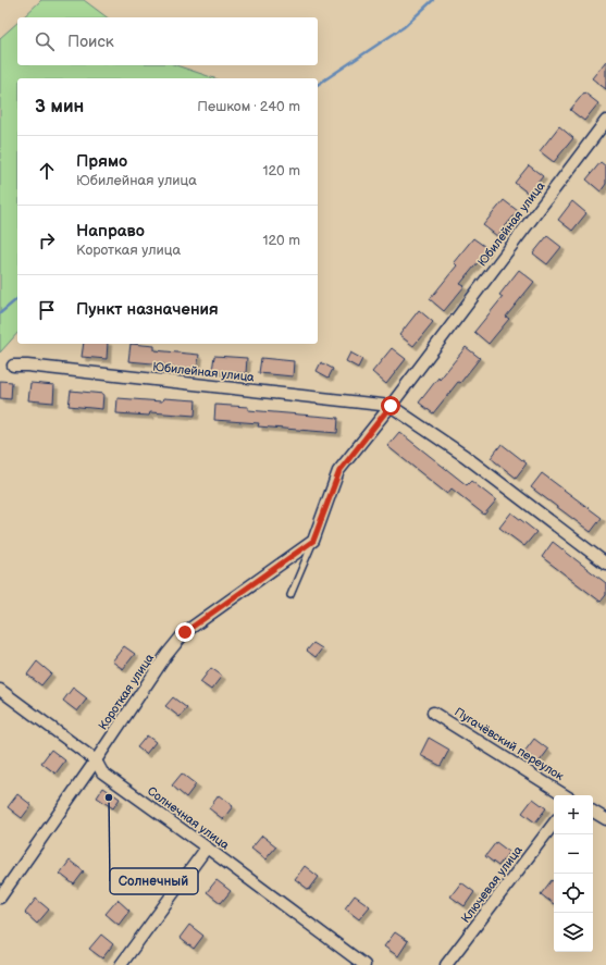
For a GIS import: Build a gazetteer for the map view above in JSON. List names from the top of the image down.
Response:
{
  "streets": {
    "street": [
      "Юбилейная улица",
      "Короткая улица",
      "Пугачёвский переулок",
      "Солнечная улица",
      "Ключевая улица"
    ]
  },
  "crossings": [
    ["Юбилейная улица", "Короткая улица"],
    ["Короткая улица", "Солнечная улица"]
  ],
  "places": ["Солнечный"],
  "page": {
    "search": "Поиск",
    "heading": ["3 мин", "Пешком · 240 m"],
    "list": [
      ["Прямо", "Юбилейная улица", "120 m"],
      ["Направо", "Короткая улица", "120 m"],
      "Пункт назначения"
    ],
    "map_buttons": ["+", "−"]
  }
}
